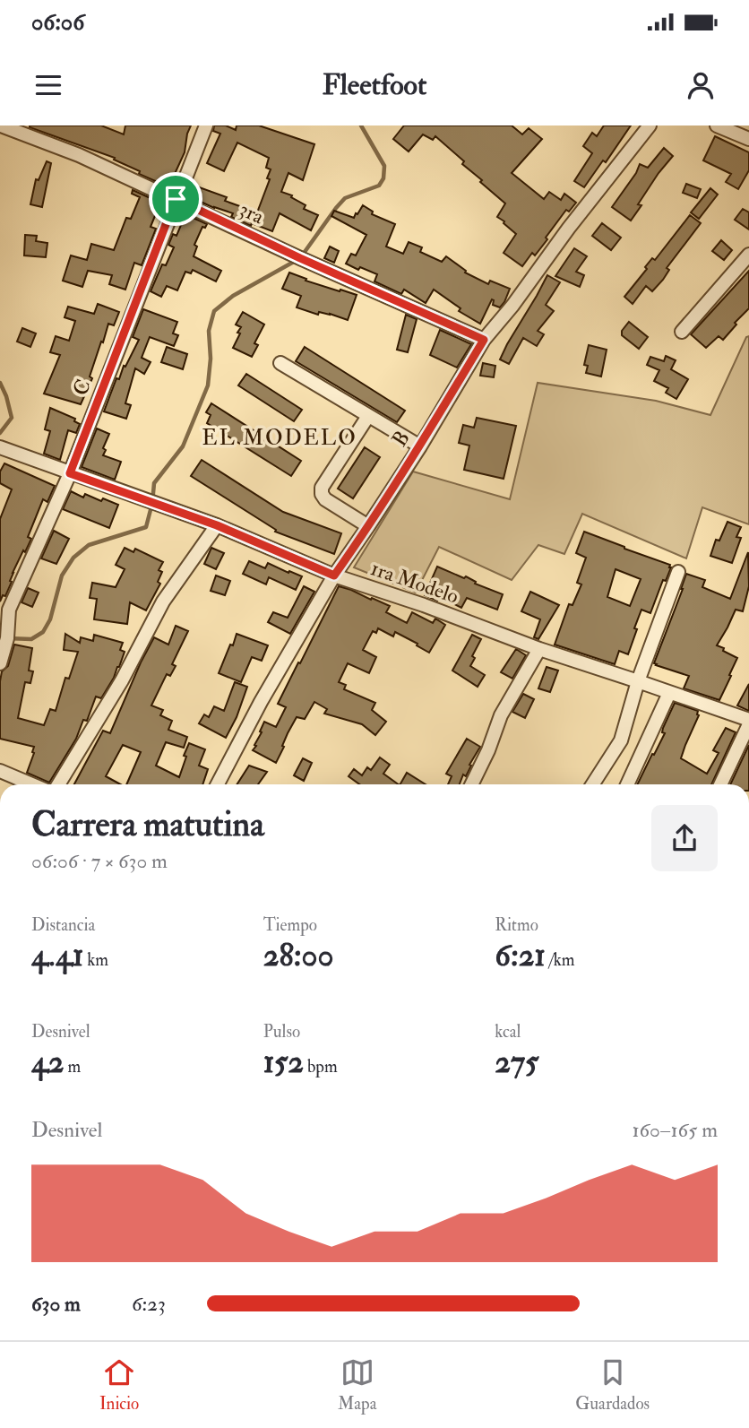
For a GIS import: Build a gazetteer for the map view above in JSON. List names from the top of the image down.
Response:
{
  "streets": {
    "street": [
      "3ra",
      "C",
      "B",
      "1ra Modelo"
    ]
  },
  "crossings": [
    ["3ra", "C"],
    ["3ra", "B"],
    ["C", "1ra Modelo"],
    ["B", "1ra Modelo"]
  ],
  "districts": ["EL MODELO"],
  "page": {
    "status": "06:06",
    "header": "Fleetfoot",
    "heading": ["Carrera matutina", "06:06 · 7 × 630 m"],
    "stats": [
      ["Distancia", "4.41 km"],
      ["Tiempo", "28:00"],
      ["Ritmo", "6:21 /km"],
      ["Desnivel", "42 m"],
      ["Pulso", "152 bpm"],
      ["kcal", "275"]
    ],
    "chart": ["Desnivel", "160–165 m"],
    "list": [
      {
        "name": "630 m",
        "note": "6:23"
      }
    ],
    "tabs": ["Inicio", "Mapa", "Guardados"]
  }
}
